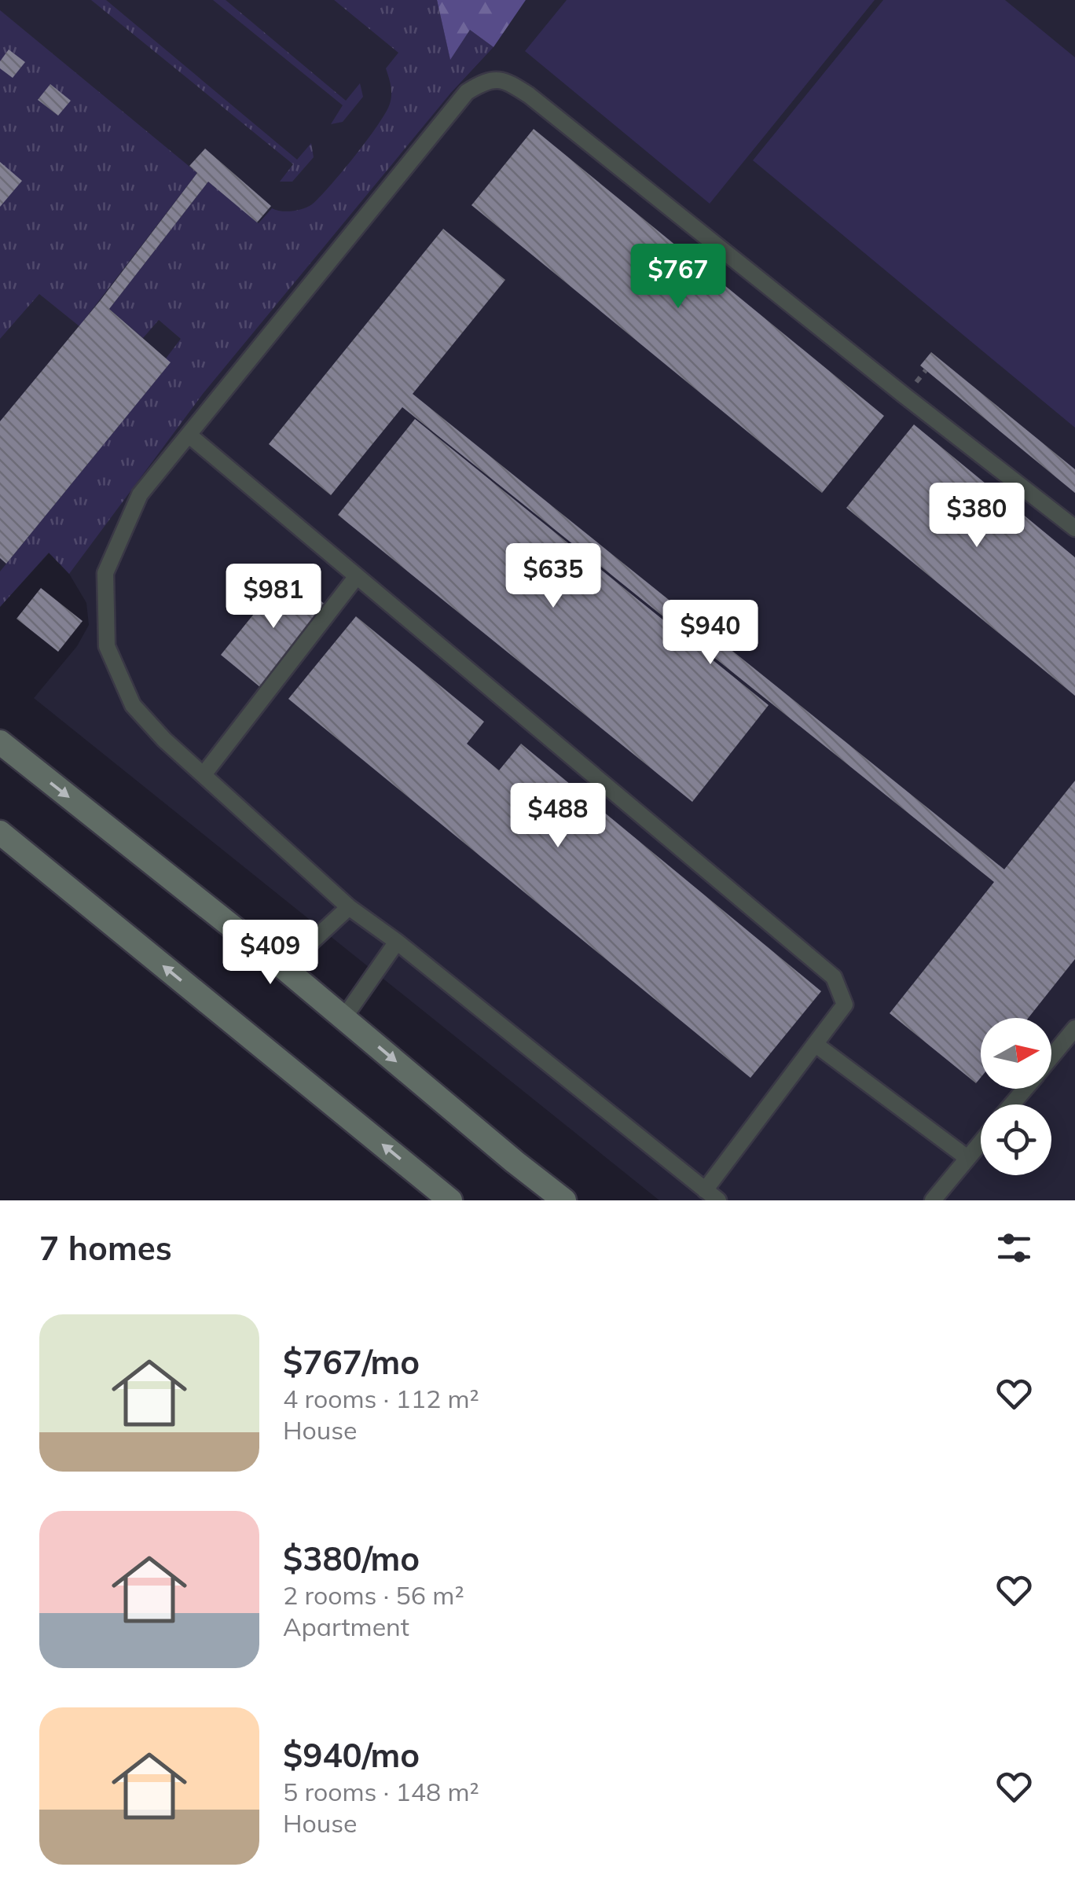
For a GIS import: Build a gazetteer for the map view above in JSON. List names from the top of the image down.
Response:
{
  "north": "right",
  "page": {
    "price": [
      "$767",
      "$380",
      "$635",
      "$981",
      "$940",
      "$488",
      "$409"
    ],
    "heading": "7 homes",
    "list": [
      {
        "name": "$767/mo",
        "note": "4 rooms · 112 m² · House"
      },
      {
        "name": "$380/mo",
        "note": "2 rooms · 56 m² · Apartment"
      },
      {
        "name": "$940/mo",
        "note": "5 rooms · 148 m² · House"
      }
    ]
  }
}
